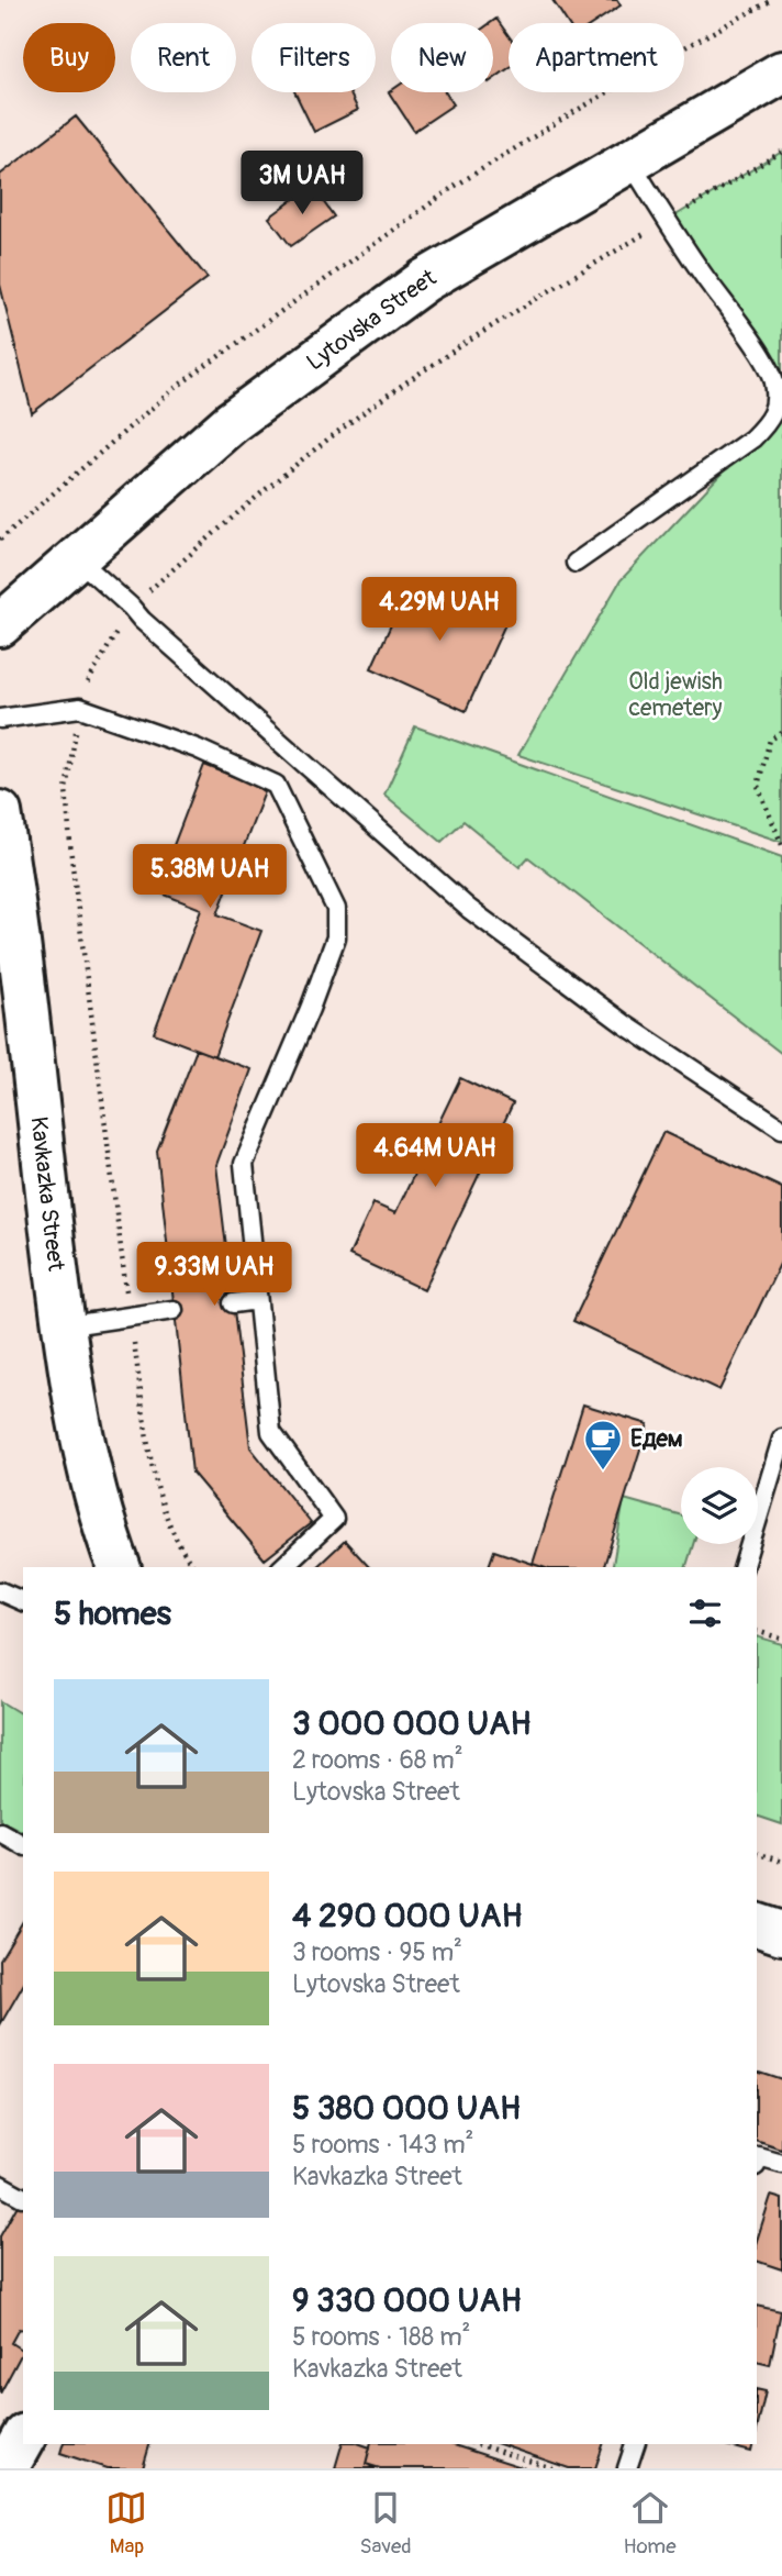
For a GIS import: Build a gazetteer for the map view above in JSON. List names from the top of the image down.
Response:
{
  "streets": {
    "street": ["Lytovska Street", "Kavkazka Street"]
  },
  "parks": ["Old jewish cemetery"],
  "places": {
    "cafe": ["Едем"]
  },
  "page": {
    "chip": [
      "Buy",
      "Rent",
      "Filters",
      "New",
      "Apartment"
    ],
    "price": [
      "3M UAH",
      "4.29M UAH",
      "5.38M UAH",
      "4.64M UAH",
      "9.33M UAH"
    ],
    "heading": "5 homes",
    "list": [
      {
        "name": "3 000 000 UAH",
        "note": "2 rooms · 68 m² · Lytovska Street"
      },
      {
        "name": "4 290 000 UAH",
        "note": "3 rooms · 95 m² · Lytovska Street"
      },
      {
        "name": "5 380 000 UAH",
        "note": "5 rooms · 143 m² · Kavkazka Street"
      },
      {
        "name": "9 330 000 UAH",
        "note": "5 rooms · 188 m² · Kavkazka Street"
      }
    ],
    "tabs": ["Map", "Saved", "Home"]
  }
}
